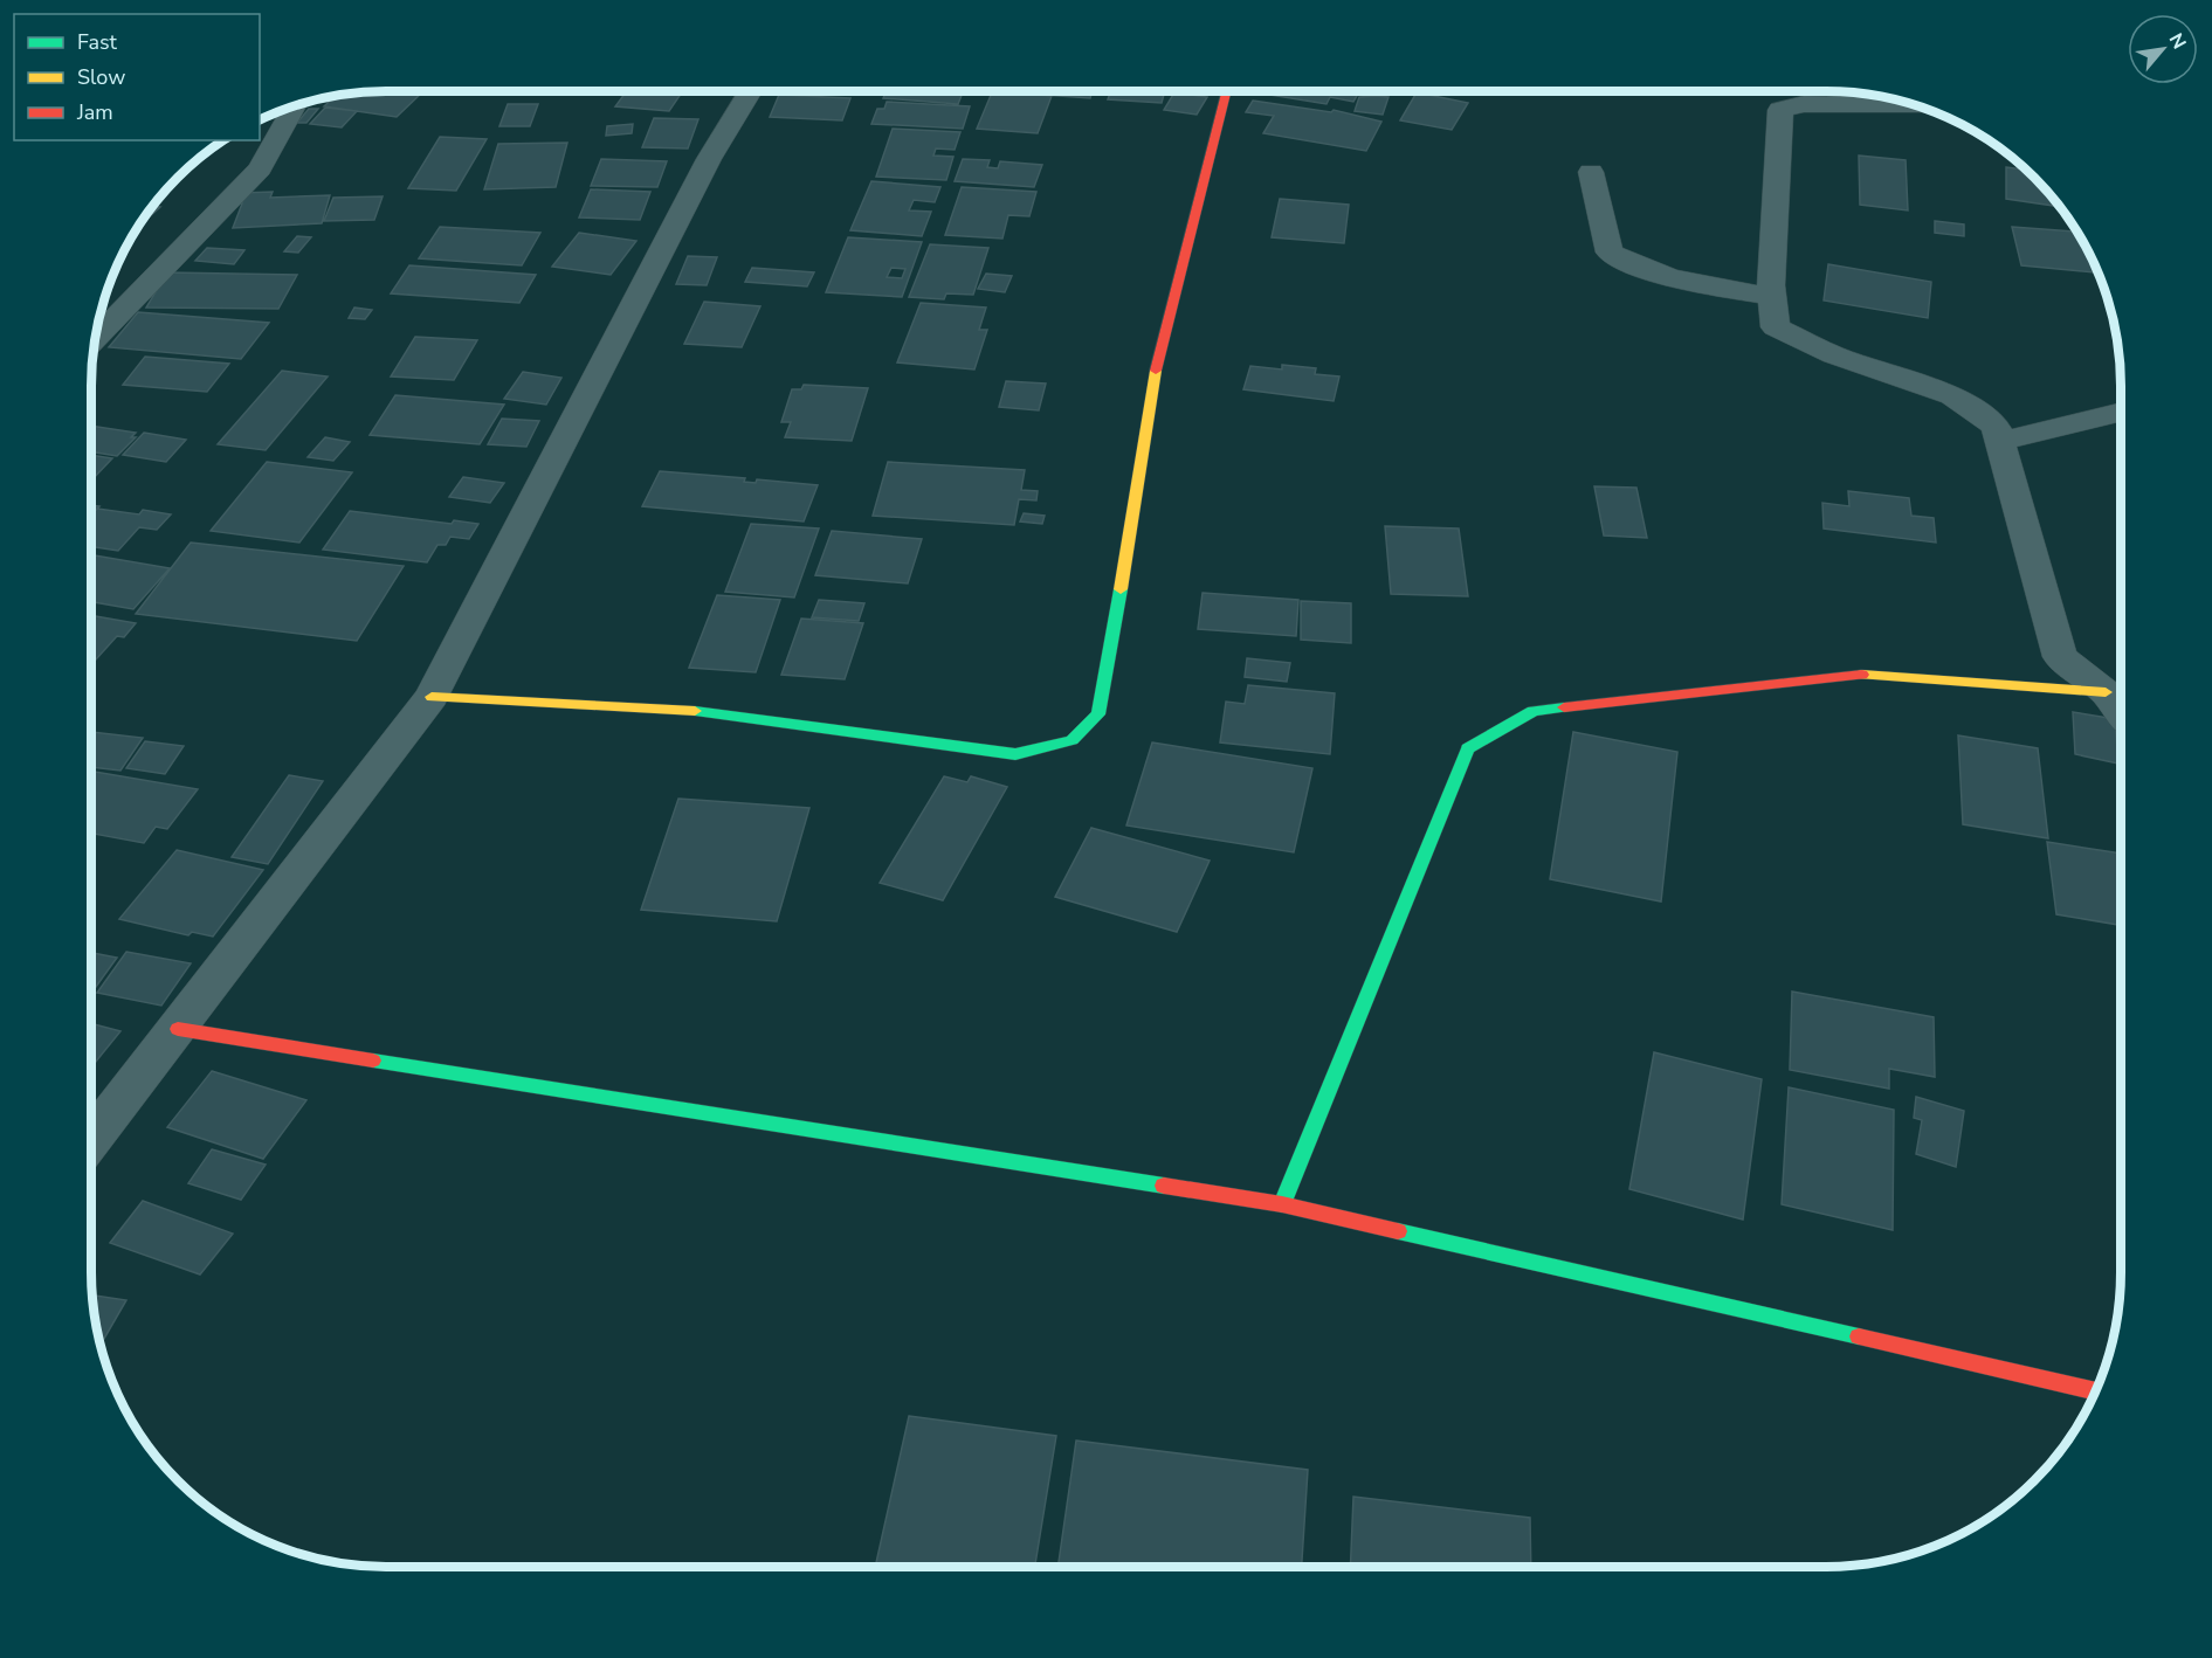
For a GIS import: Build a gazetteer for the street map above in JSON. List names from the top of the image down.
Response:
{
  "legend": ["Fast", "Slow", "Jam"],
  "north": "top right"
}
